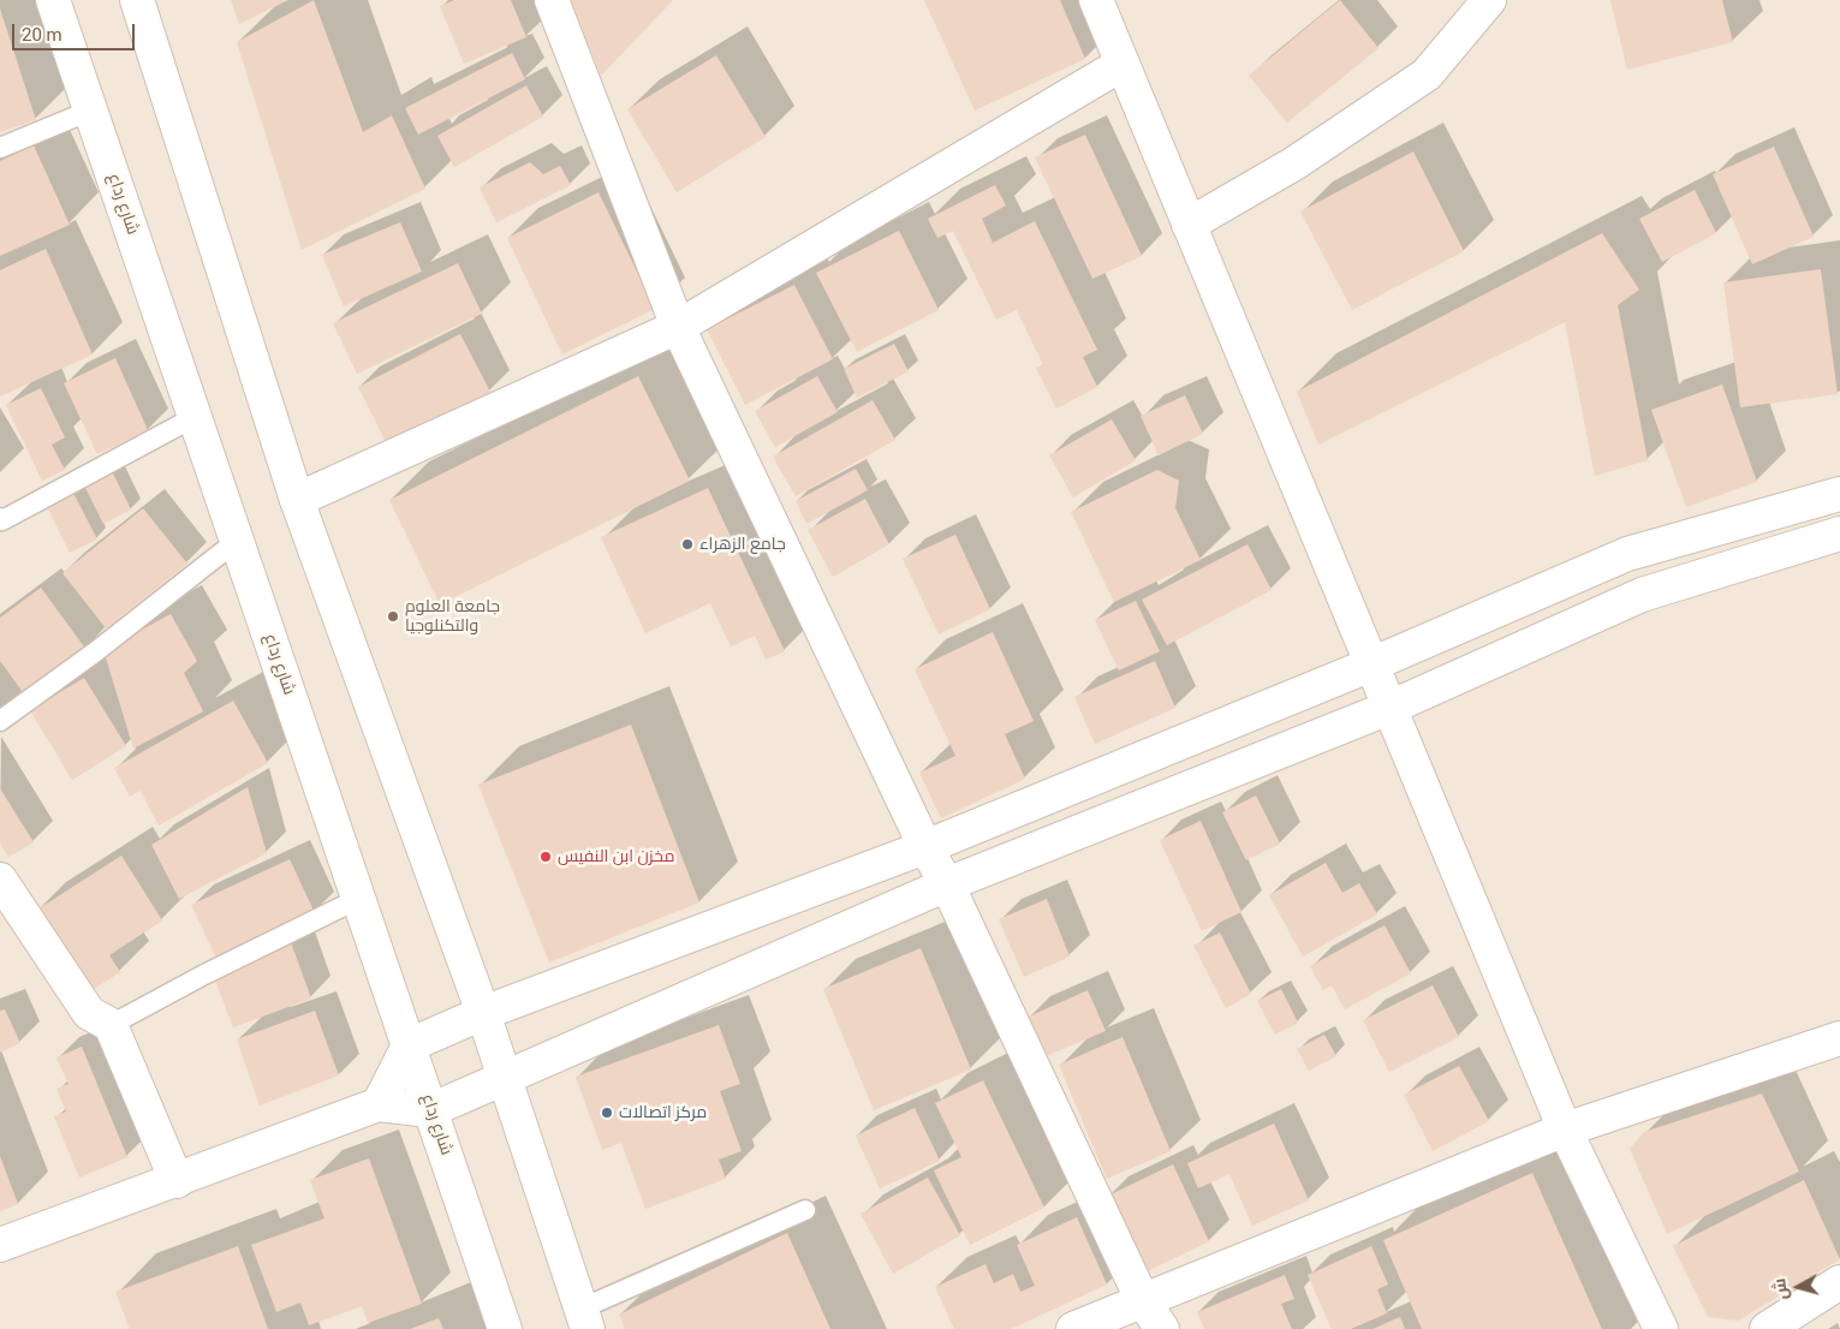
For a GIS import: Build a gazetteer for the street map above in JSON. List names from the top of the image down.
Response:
{
  "streets": {
    "street": ["شارع رداع"]
  },
  "places": [
    "جامع الزهراء",
    "جامعة العلوم والتكنلوجيا",
    "مخزن ابن النفيس",
    "مركز اتصالات"
  ],
  "scale_bar": "20 m",
  "north": "left"
}
